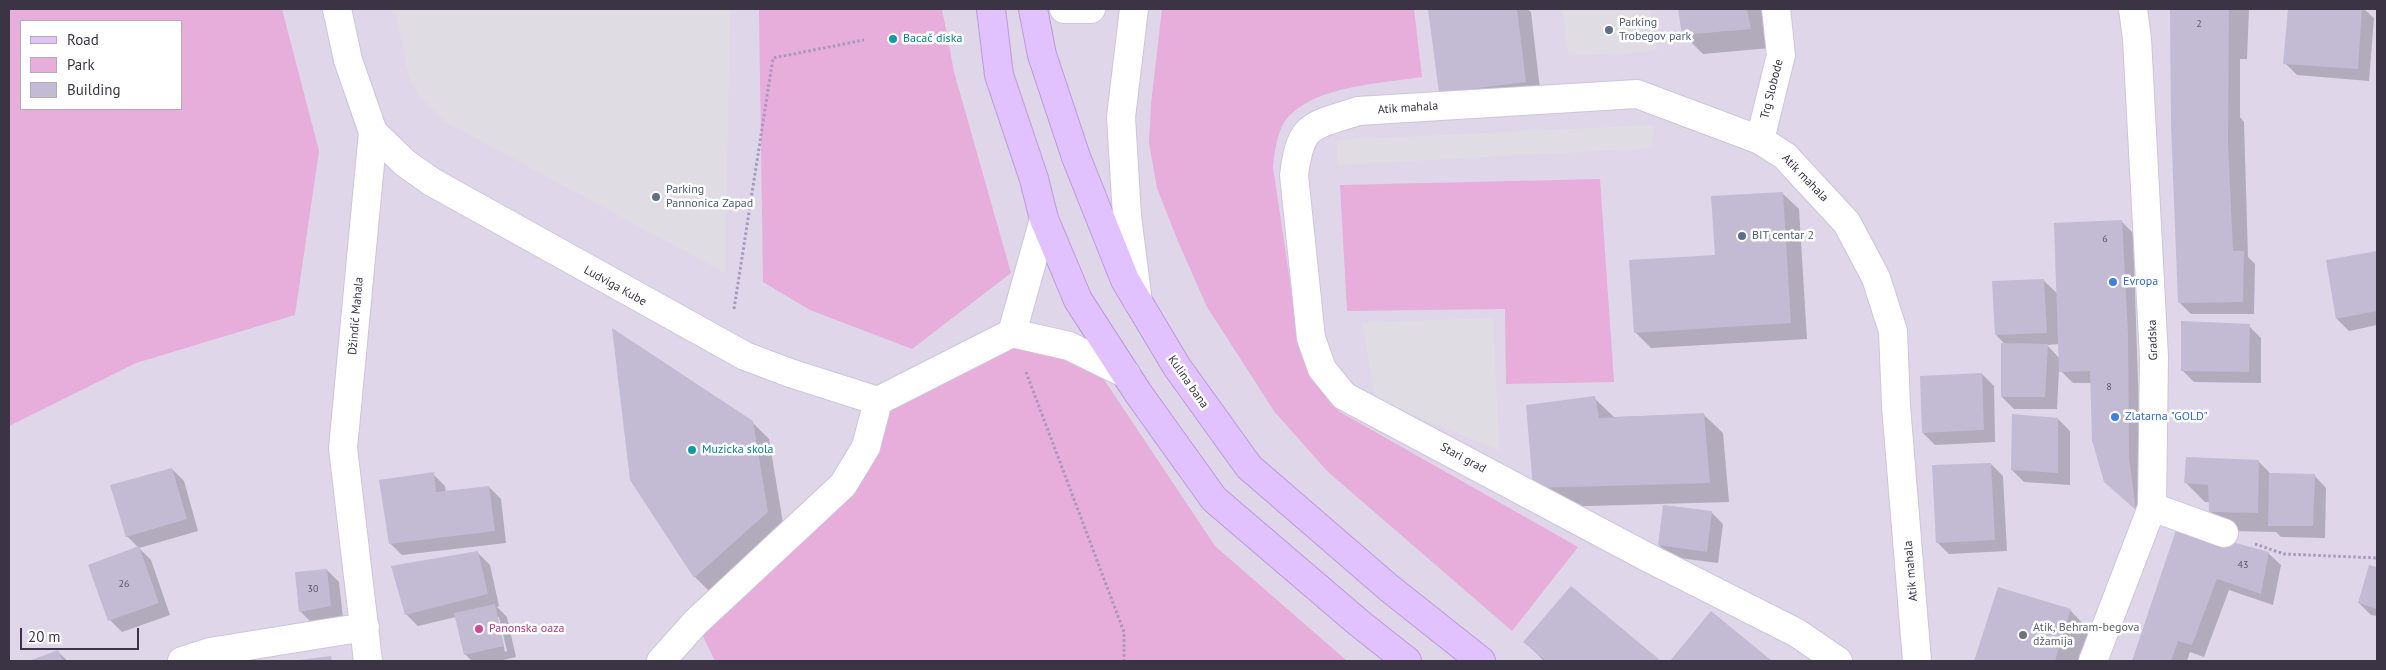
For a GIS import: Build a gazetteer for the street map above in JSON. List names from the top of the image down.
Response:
{
  "streets": {
    "main road": ["Kulina bana"],
    "street": [
      "Trg Slobode",
      "Atik mahala",
      "Ludviga Kube",
      "Džindić Mahala",
      "Gradska",
      "Stari grad"
    ]
  },
  "crossings": [
    ["Trg Slobode", "Atik mahala"],
    ["Atik mahala", "Stari grad"],
    ["Ludviga Kube", "Džindić Mahala"]
  ],
  "places": [
    "Parking Trobegov park",
    "Bacač diska",
    "Parking Pannonica Zapad",
    "BIT centar 2",
    "Evropa",
    "Zlatarna \"GOLD\"",
    "Muzicka skola",
    "Panonska oaza",
    "Atik, Behram-begova džamija"
  ],
  "house_numbers": [
    "2",
    "6",
    "8",
    "43",
    "26",
    "30"
  ],
  "legend": ["Road", "Park", "Building"],
  "scale_bar": "20 m"
}
